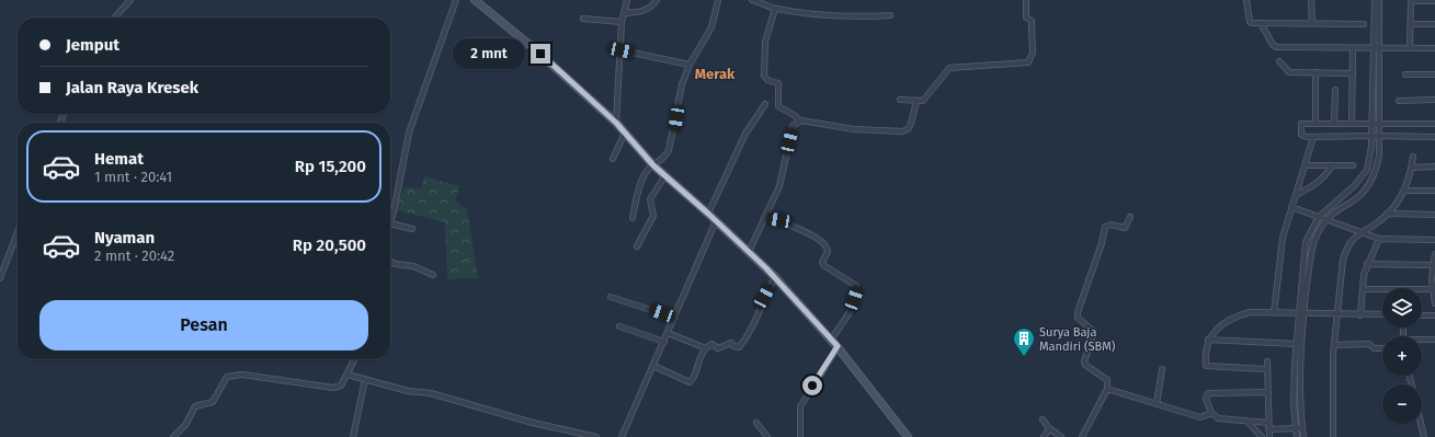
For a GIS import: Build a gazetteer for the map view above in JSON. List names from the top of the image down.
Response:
{
  "districts": ["Merak"],
  "places": {
    "building": ["Surya Baja Mandiri (SBM)"]
  },
  "page": {
    "banner": ["Jemput", "Jalan Raya Kresek"],
    "bubble": "2 mnt",
    "list": [
      {
        "name": "Hemat",
        "note": "1 mnt · 20:41",
        "value": "Rp 15,200"
      },
      {
        "name": "Nyaman",
        "note": "2 mnt · 20:42",
        "value": "Rp 20,500"
      }
    ],
    "map_buttons": ["+", "−"],
    "buttons": "Pesan"
  }
}
